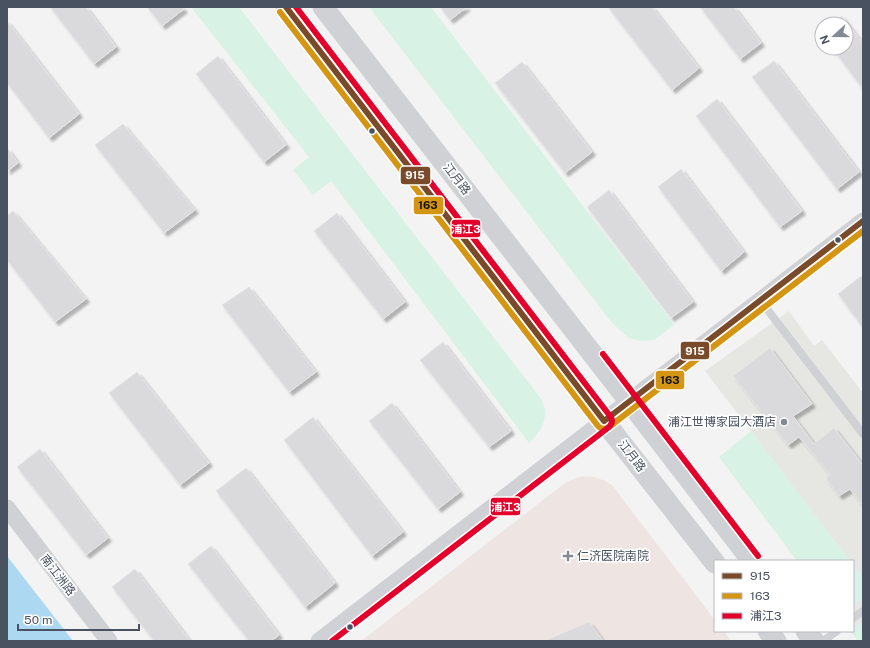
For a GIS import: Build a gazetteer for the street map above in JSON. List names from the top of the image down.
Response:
{
  "streets": {
    "street": ["江月路", "南江洲路"]
  },
  "places": {
    "other": ["浦江世博家园大酒店"],
    "health": ["仁济医院南院"]
  },
  "lines": ["transit line 915", "transit line 浦江3", "transit line 163"],
  "legend": ["915", "163", "浦江3"],
  "scale_bar": "50 m",
  "north": "left"
}
